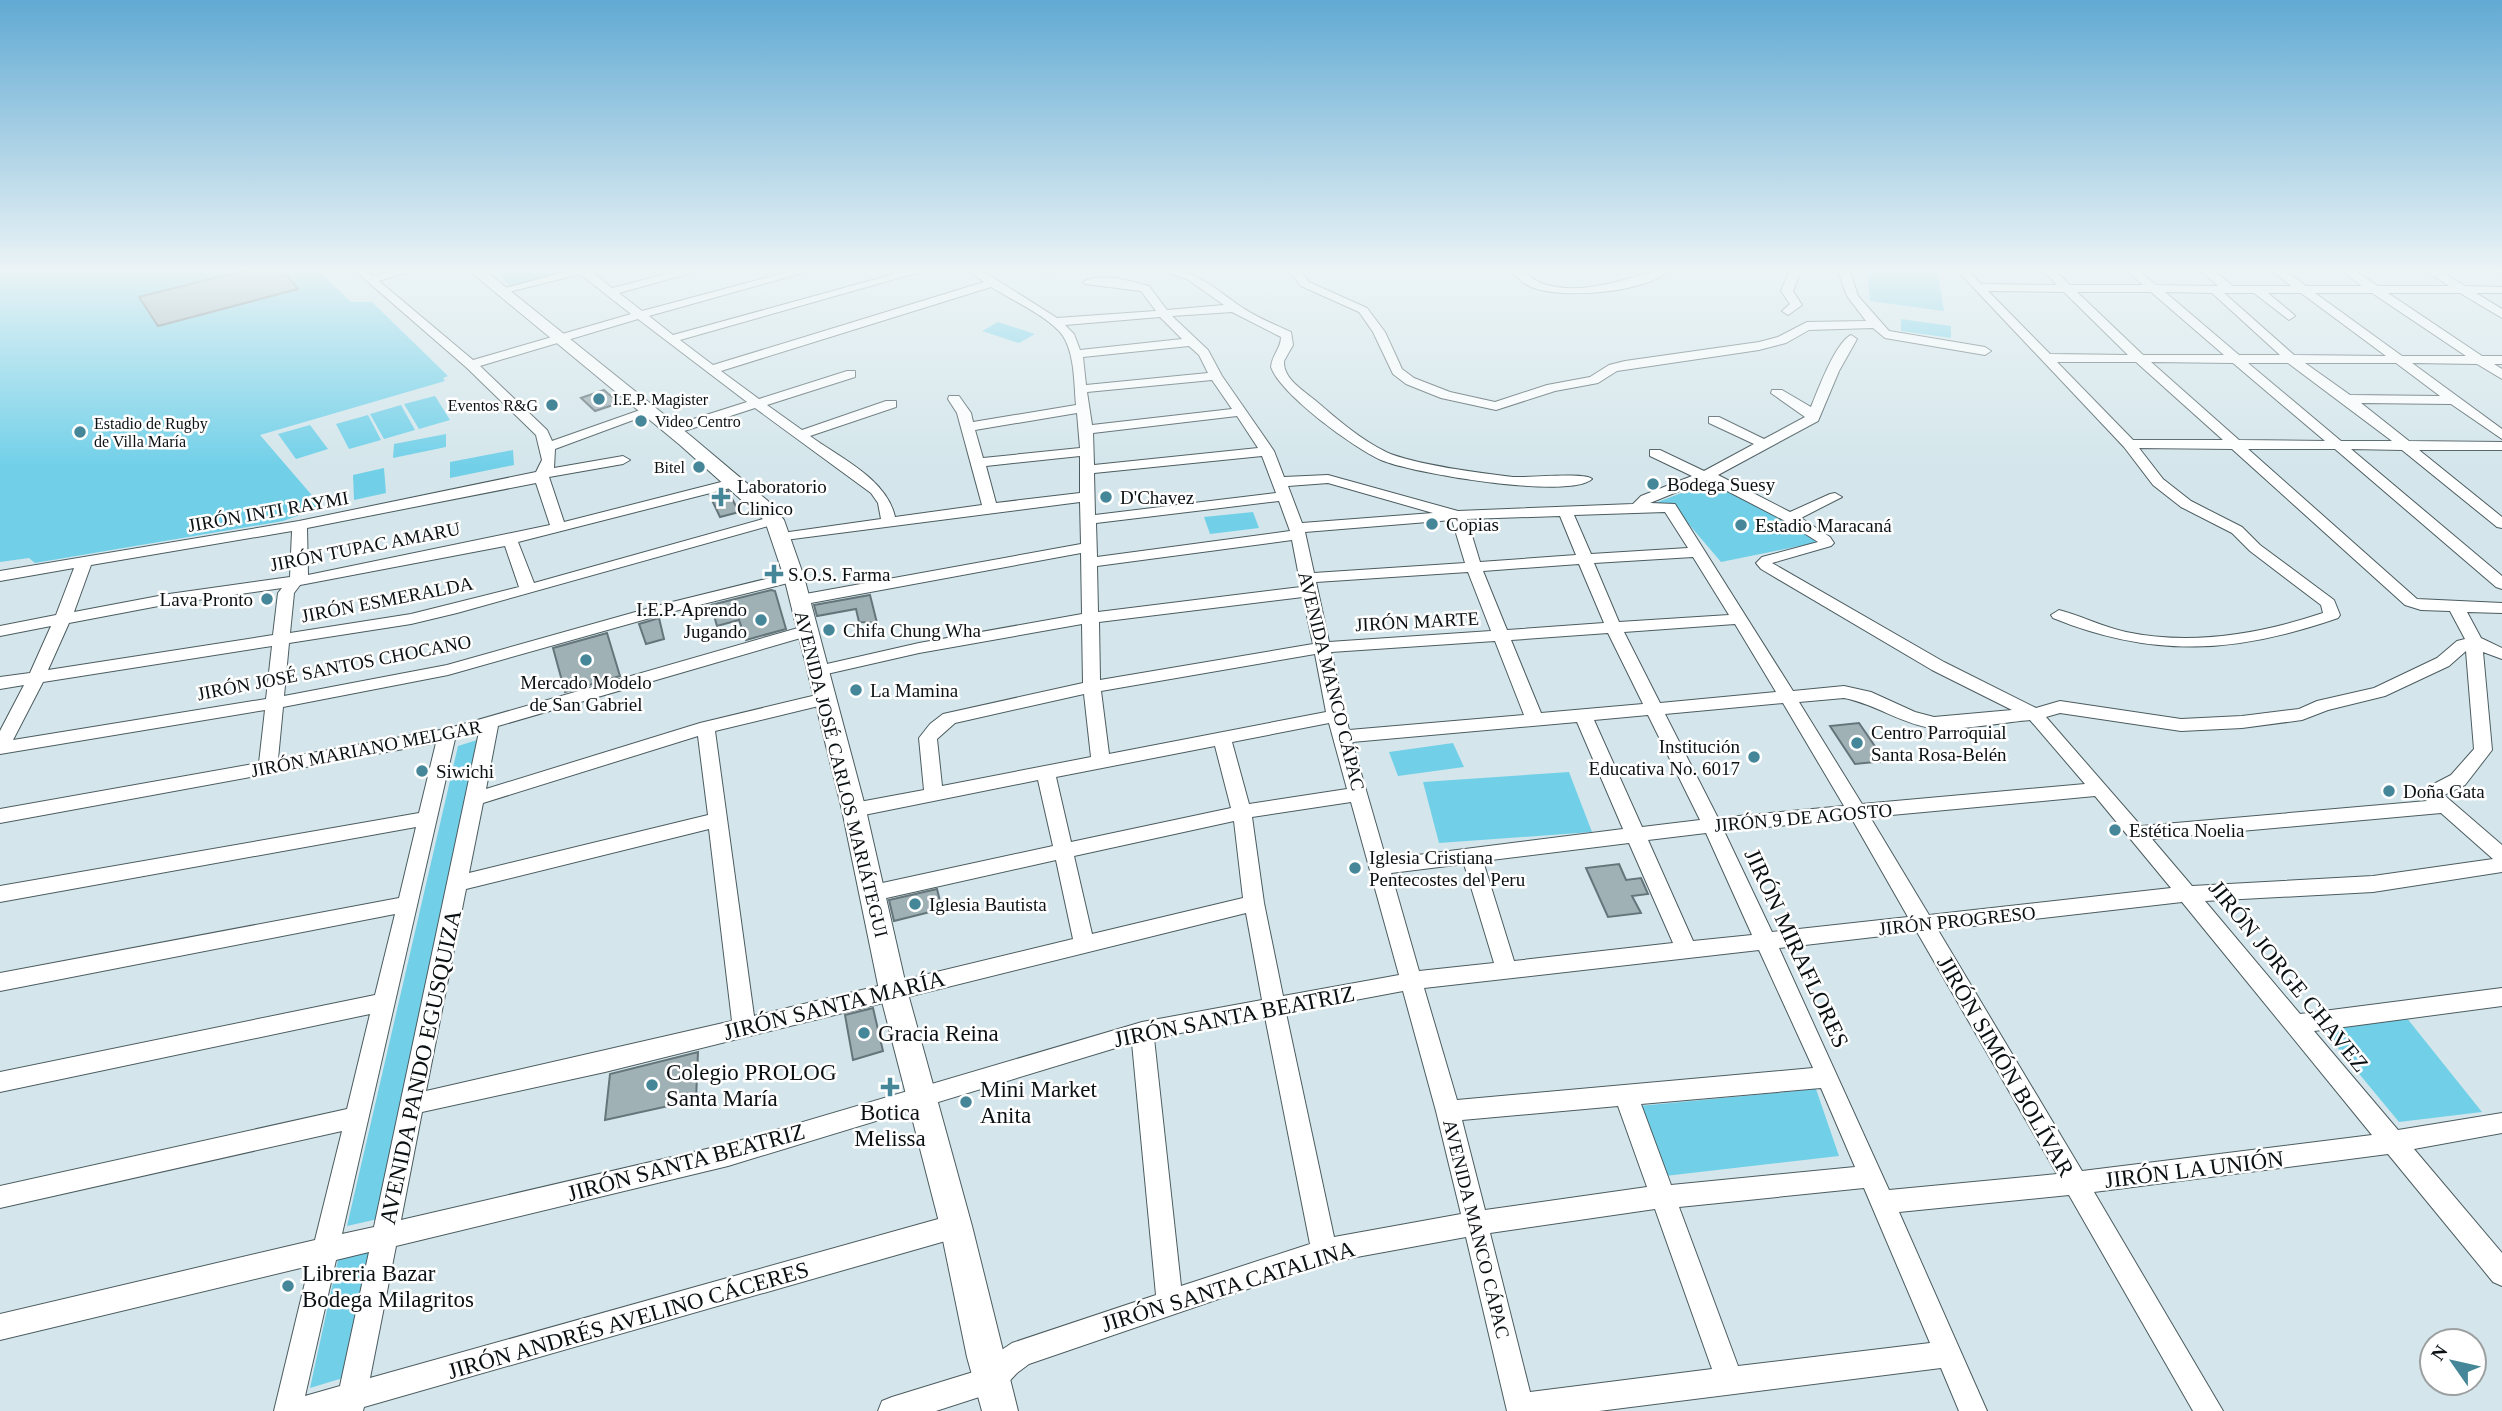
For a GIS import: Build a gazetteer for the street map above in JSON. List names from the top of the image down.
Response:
{
  "streets": {
    "main road": ["AVENIDA JOSÉ CARLOS MARIÁTEGUI"],
    "street": [
      "JIRÓN INTI RAYMI",
      "JIRÓN TUPAC AMARU",
      "JIRÓN ESMERALDA",
      "JIRÓN MARTE",
      "JIRÓN JOSÉ SANTOS CHOCANO",
      "AVENIDA MANCO CÁPAC",
      "JIRÓN MARIANO MELGAR",
      "JIRÓN 9 DE AGOSTO",
      "JIRÓN PROGRESO",
      "JIRÓN MIRAFLORES",
      "JIRÓN JORGE CHAVEZ",
      "JIRÓN SANTA MARÍA",
      "JIRÓN SANTA BEATRIZ",
      "JIRÓN SIMÓN BOLÍVAR",
      "AVENIDA PANDO EGUSQUIZA",
      "JIRÓN LA UNIÓN",
      "JIRÓN SANTA CATALINA",
      "JIRÓN ANDRÉS AVELINO CÁCERES"
    ]
  },
  "crossings": [
    ["JIRÓN TUPAC AMARU", "AVENIDA JOSÉ CARLOS MARIÁTEGUI"],
    ["JIRÓN ESMERALDA", "AVENIDA JOSÉ CARLOS MARIÁTEGUI"],
    ["JIRÓN MARTE", "AVENIDA MANCO CÁPAC"],
    ["JIRÓN MARTE", "JIRÓN MIRAFLORES"],
    ["JIRÓN MARTE", "JIRÓN SIMÓN BOLÍVAR"],
    ["JIRÓN JOSÉ SANTOS CHOCANO", "AVENIDA MANCO CÁPAC"],
    ["JIRÓN JOSÉ SANTOS CHOCANO", "AVENIDA JOSÉ CARLOS MARIÁTEGUI"],
    ["JIRÓN JOSÉ SANTOS CHOCANO", "JIRÓN MIRAFLORES"],
    ["JIRÓN JOSÉ SANTOS CHOCANO", "JIRÓN SIMÓN BOLÍVAR"],
    ["AVENIDA MANCO CÁPAC", "JIRÓN 9 DE AGOSTO"],
    ["AVENIDA MANCO CÁPAC", "JIRÓN PROGRESO"],
    ["AVENIDA MANCO CÁPAC", "JIRÓN SANTA BEATRIZ"],
    ["AVENIDA MANCO CÁPAC", "JIRÓN SANTA CATALINA"],
    ["JIRÓN MARIANO MELGAR", "AVENIDA JOSÉ CARLOS MARIÁTEGUI"],
    ["JIRÓN MARIANO MELGAR", "AVENIDA PANDO EGUSQUIZA"],
    ["AVENIDA JOSÉ CARLOS MARIÁTEGUI", "JIRÓN SANTA MARÍA"],
    ["AVENIDA JOSÉ CARLOS MARIÁTEGUI", "JIRÓN SANTA BEATRIZ"],
    ["AVENIDA JOSÉ CARLOS MARIÁTEGUI", "JIRÓN SANTA CATALINA"],
    ["AVENIDA JOSÉ CARLOS MARIÁTEGUI", "JIRÓN ANDRÉS AVELINO CÁCERES"],
    ["JIRÓN 9 DE AGOSTO", "JIRÓN MIRAFLORES"],
    ["JIRÓN 9 DE AGOSTO", "JIRÓN JORGE CHAVEZ"],
    ["JIRÓN 9 DE AGOSTO", "JIRÓN SIMÓN BOLÍVAR"],
    ["JIRÓN PROGRESO", "JIRÓN MIRAFLORES"],
    ["JIRÓN PROGRESO", "JIRÓN JORGE CHAVEZ"],
    ["JIRÓN PROGRESO", "JIRÓN SANTA BEATRIZ"],
    ["JIRÓN PROGRESO", "JIRÓN SIMÓN BOLÍVAR"],
    ["JIRÓN MIRAFLORES", "JIRÓN LA UNIÓN"],
    ["JIRÓN MIRAFLORES", "JIRÓN SANTA CATALINA"],
    ["JIRÓN JORGE CHAVEZ", "JIRÓN LA UNIÓN"],
    ["JIRÓN SANTA MARÍA", "AVENIDA PANDO EGUSQUIZA"],
    ["JIRÓN SANTA BEATRIZ", "AVENIDA PANDO EGUSQUIZA"],
    ["JIRÓN SIMÓN BOLÍVAR", "JIRÓN LA UNIÓN"],
    ["AVENIDA PANDO EGUSQUIZA", "JIRÓN ANDRÉS AVELINO CÁCERES"]
  ],
  "places": {
    "other": [
      "I.E.P. Magister",
      "Eventos R&G",
      "Video Centro",
      "Estadio de Rugby de Villa María",
      "Bitel",
      "Bodega Suesy",
      "D'Chavez",
      "Copias",
      "Estadio Maracaná",
      "Lava Pronto",
      "I.E.P. Aprendo Jugando",
      "Chifa Chung Wha",
      "Mercado Modelo de San Gabriel",
      "La Mamina",
      "Centro Parroquial Santa Rosa-Belén",
      "Institución Educativa No. 6017",
      "Siwichi",
      "Doña Gata",
      "Estética Noelia",
      "Iglesia Cristiana Pentecostes del Peru",
      "Iglesia Bautista",
      "Gracia Reina",
      "Colegio PROLOG Santa María",
      "Mini Market Anita",
      "Libreria Bazar Bodega Milagritos"
    ],
    "health": ["Laboratorio Clinico", "S.O.S. Farma", "Botica Melissa"]
  },
  "north": "top left"
}
